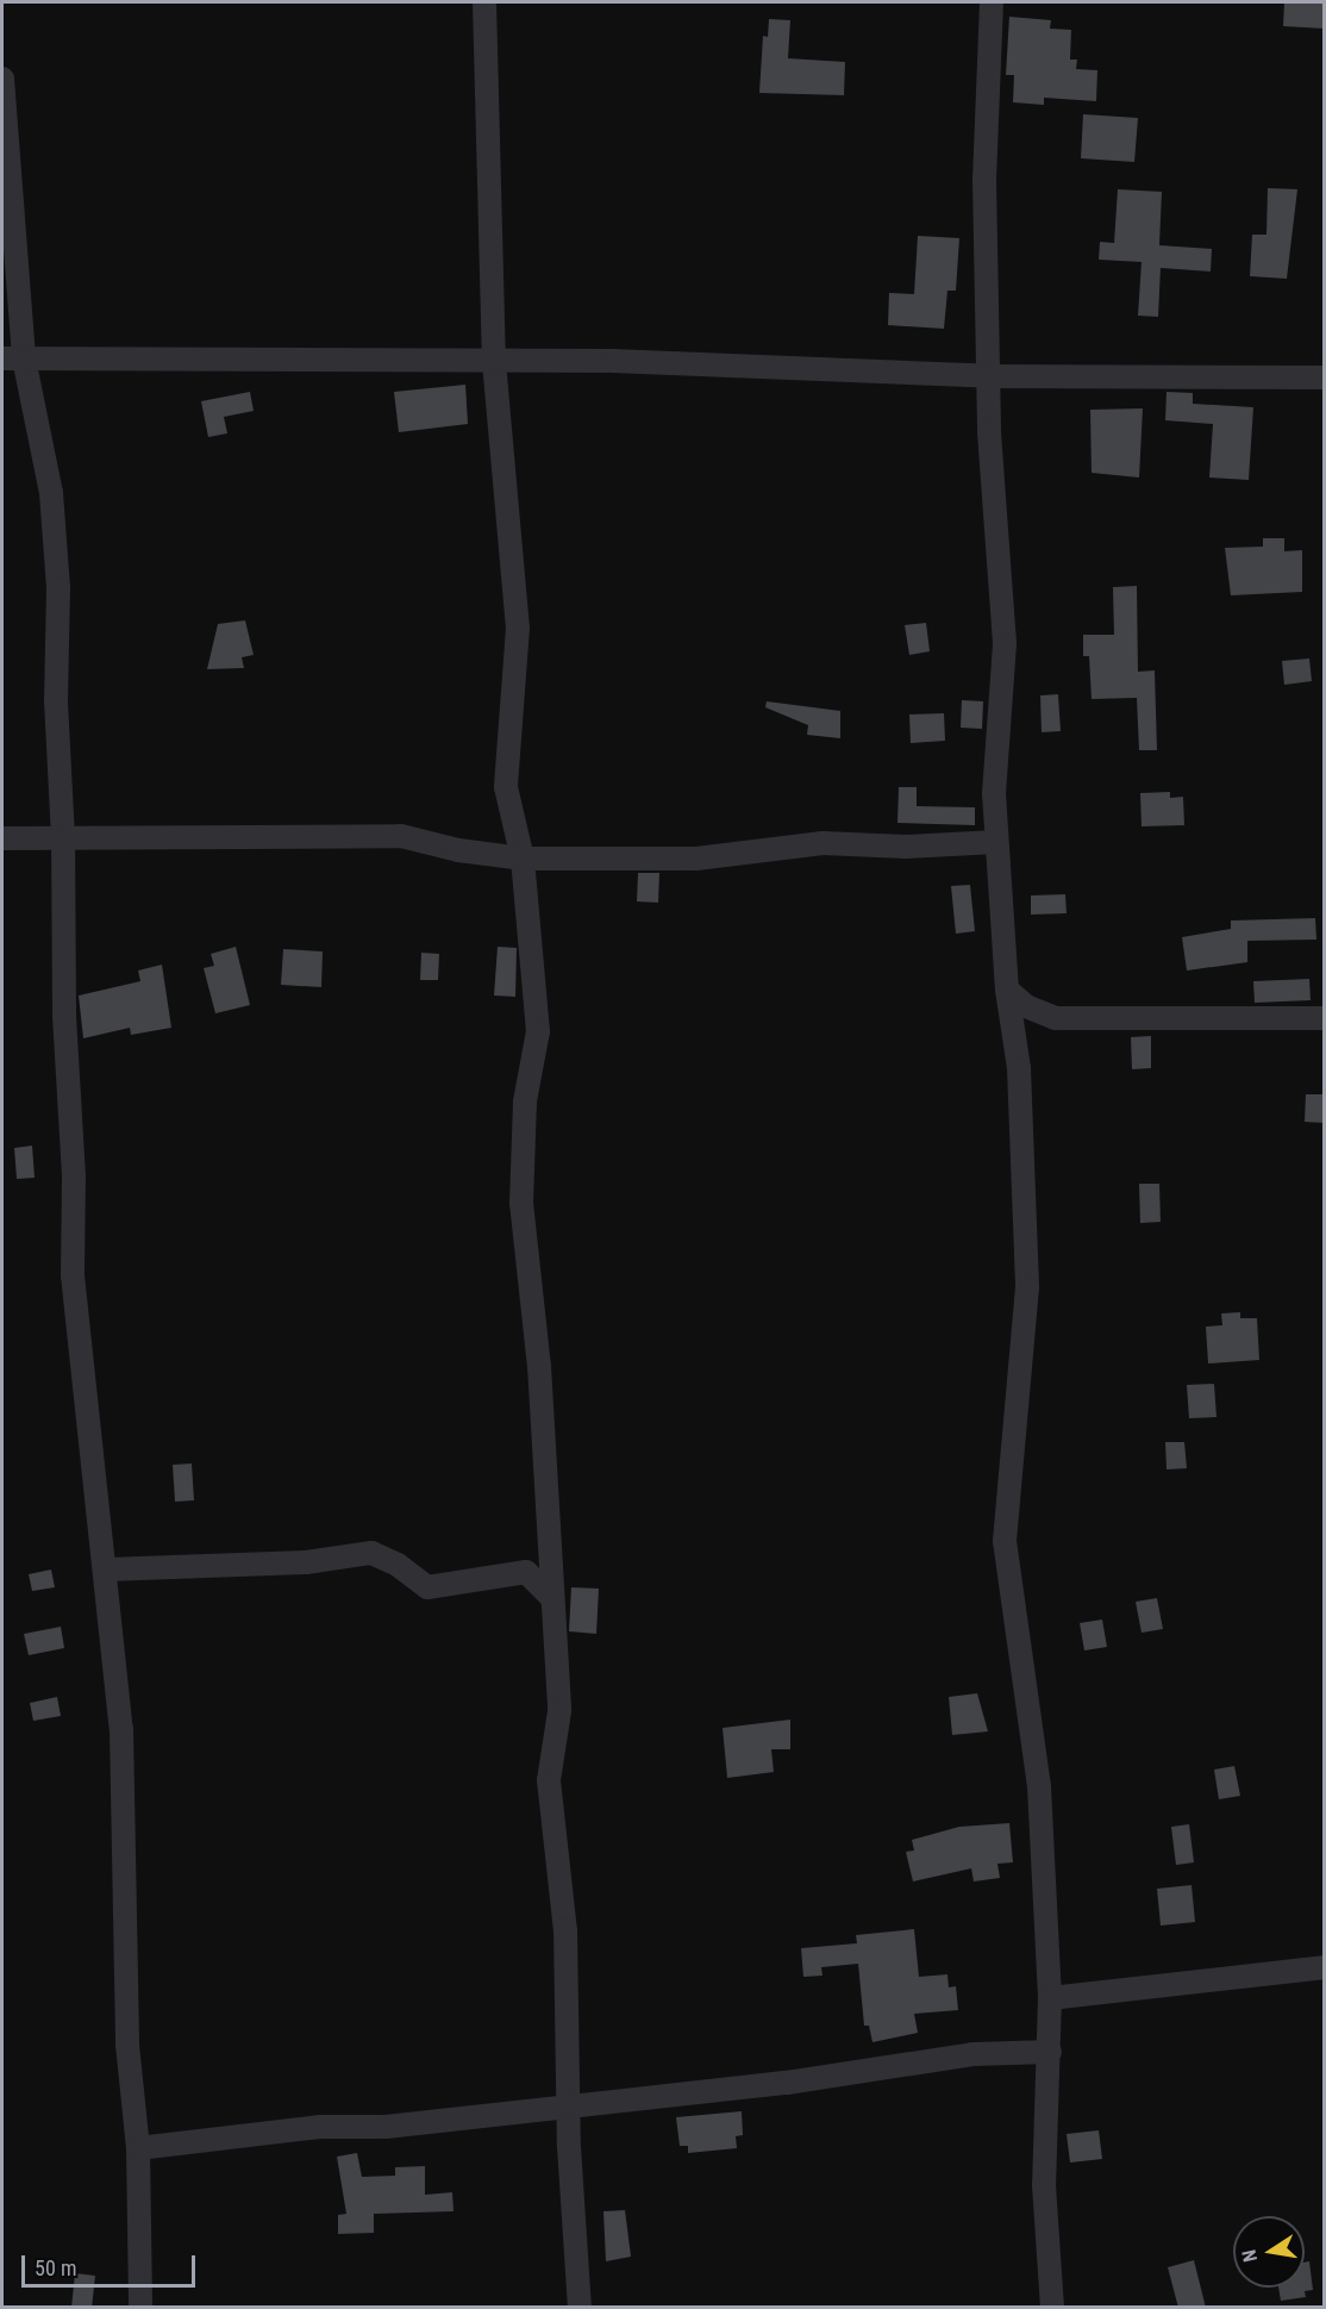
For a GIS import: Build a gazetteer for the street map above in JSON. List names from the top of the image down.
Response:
{
  "scale_bar": "50 m",
  "north": "left"
}
